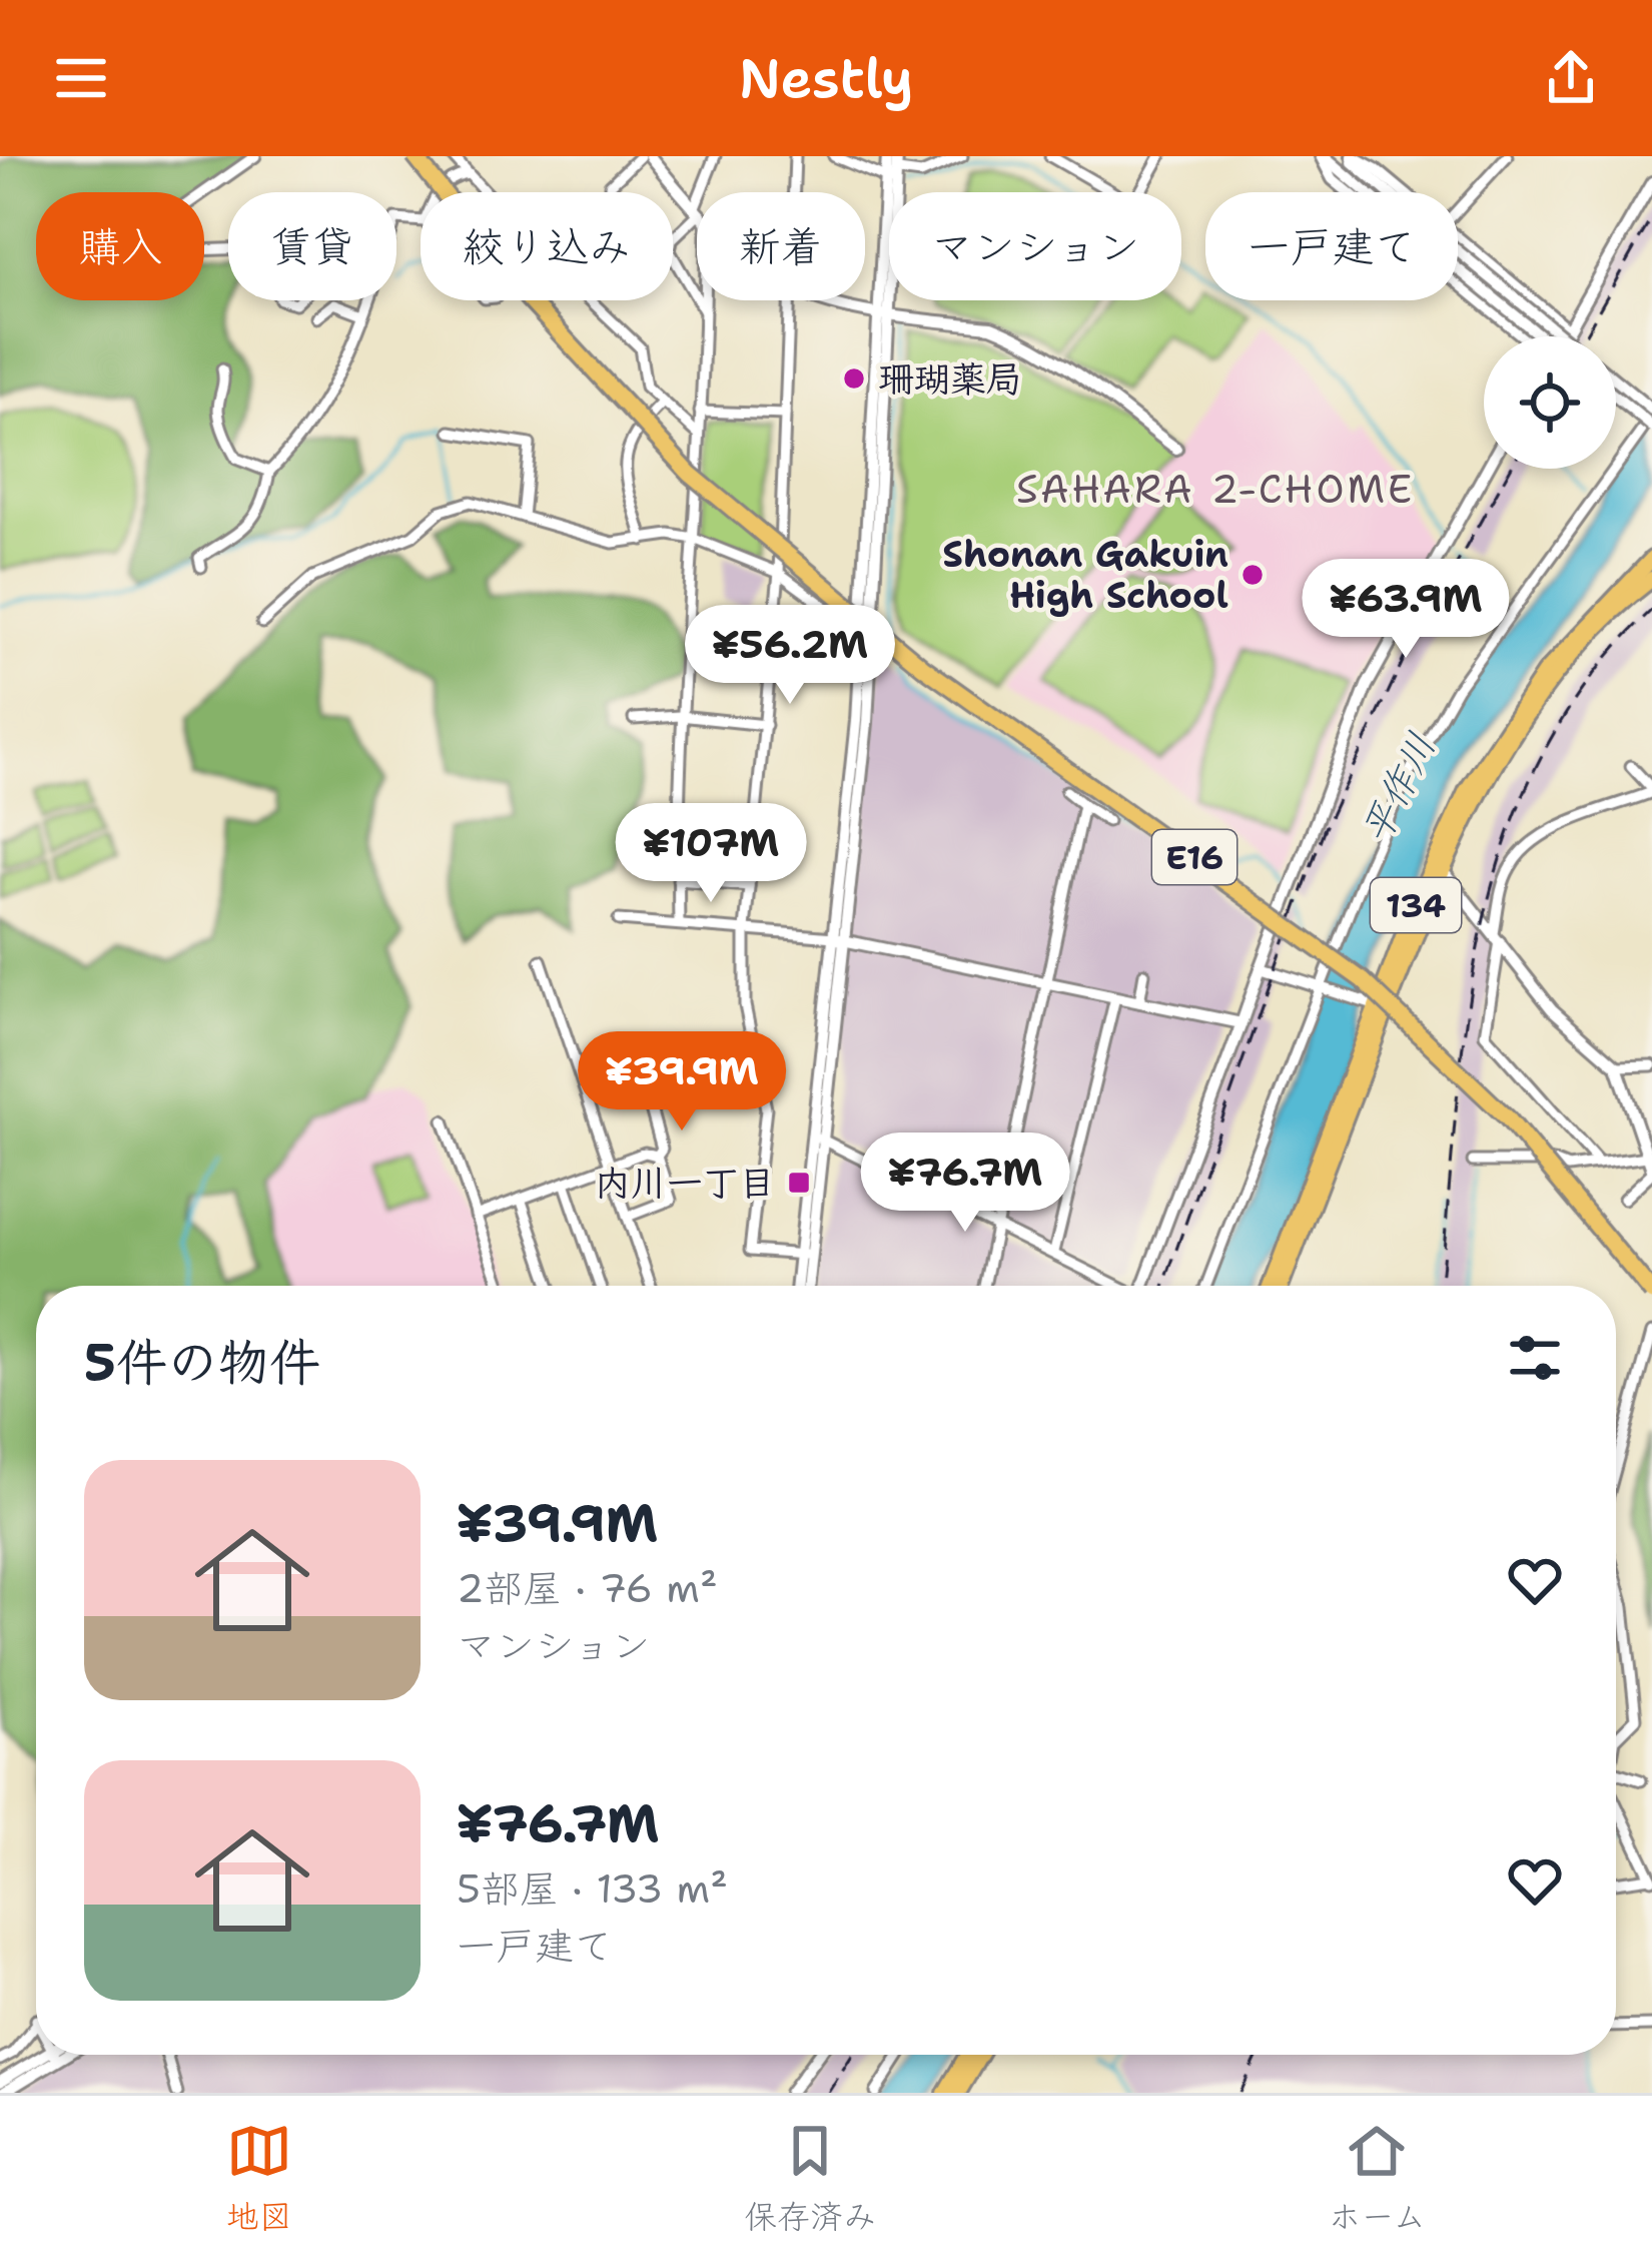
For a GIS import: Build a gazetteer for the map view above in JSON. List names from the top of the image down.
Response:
{
  "streets": {
    "highway": ["E16", "134"]
  },
  "districts": ["SAHARA 2-CHOME"],
  "water": ["平作川"],
  "places": {
    "other": ["珊瑚薬局", "Shonan Gakuin High School"],
    "transit": ["内川一丁目"]
  },
  "page": {
    "header": "Nestly",
    "chip": [
      "購入",
      "賃貸",
      "絞り込み",
      "新着",
      "マンション",
      "一戸建て"
    ],
    "price": [
      "¥63.9M",
      "¥56.2M",
      "¥107M",
      "¥39.9M",
      "¥76.7M"
    ],
    "heading": "5件の物件",
    "list": [
      {
        "name": "¥39.9M",
        "note": "2部屋 · 76 m² · マンション"
      },
      {
        "name": "¥76.7M",
        "note": "5部屋 · 133 m² · 一戸建て"
      }
    ],
    "tabs": ["地図", "保存済み", "ホーム"]
  }
}
